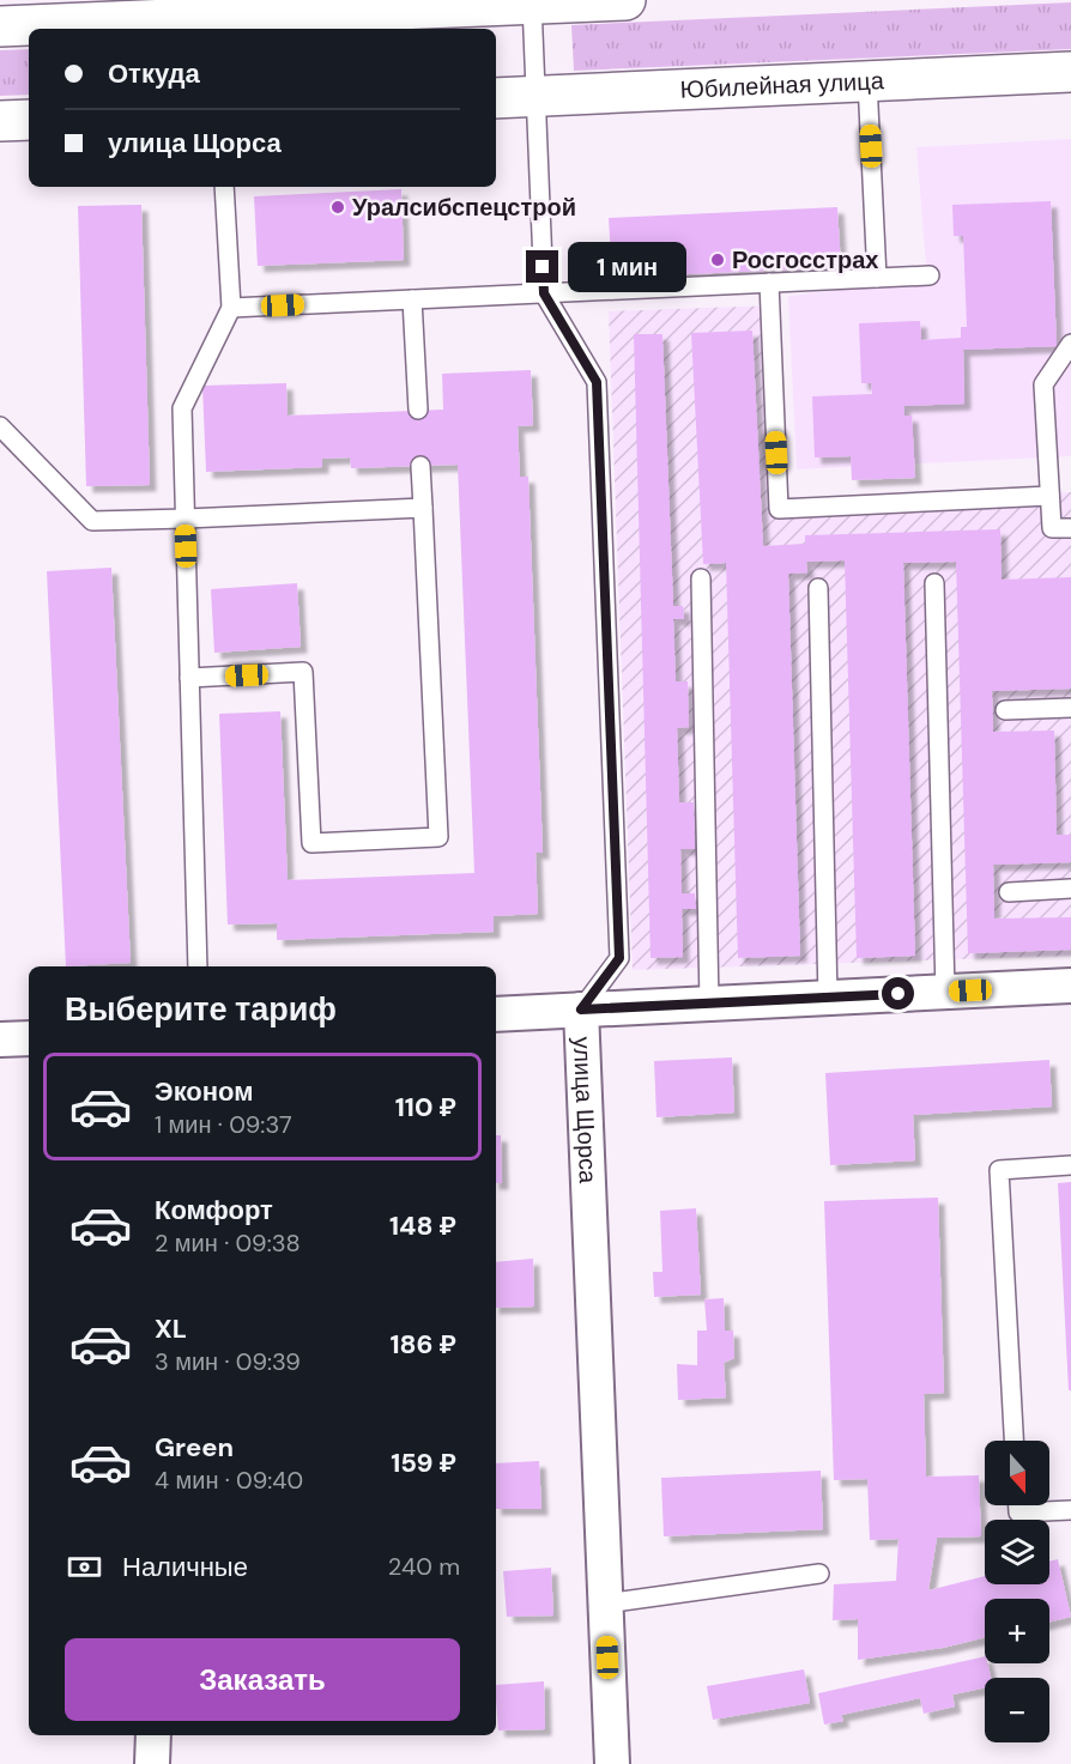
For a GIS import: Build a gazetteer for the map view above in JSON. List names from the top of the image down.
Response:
{
  "streets": {
    "main road": ["Юбилейная улица"],
    "street": ["улица Щорса"]
  },
  "crossings": [
    ["Юбилейная улица", "улица Щорса"]
  ],
  "places": ["Уралсибспецстрой", "Росгосстрах"],
  "north": "bottom",
  "page": {
    "banner": ["Откуда", "улица Щорса"],
    "bubble": "1 мин",
    "heading": "Выберите тариф",
    "list": [
      {
        "name": "Эконом",
        "note": "1 мин · 09:37",
        "value": "110 ₽"
      },
      {
        "name": "Комфорт",
        "note": "2 мин · 09:38",
        "value": "148 ₽"
      },
      {
        "name": "XL",
        "note": "3 мин · 09:39",
        "value": "186 ₽"
      },
      {
        "name": "Green",
        "note": "4 мин · 09:40",
        "value": "159 ₽"
      }
    ],
    "map_buttons": ["+", "−"],
    "pay": ["Наличные", "240 m"],
    "buttons": "Заказать"
  }
}
